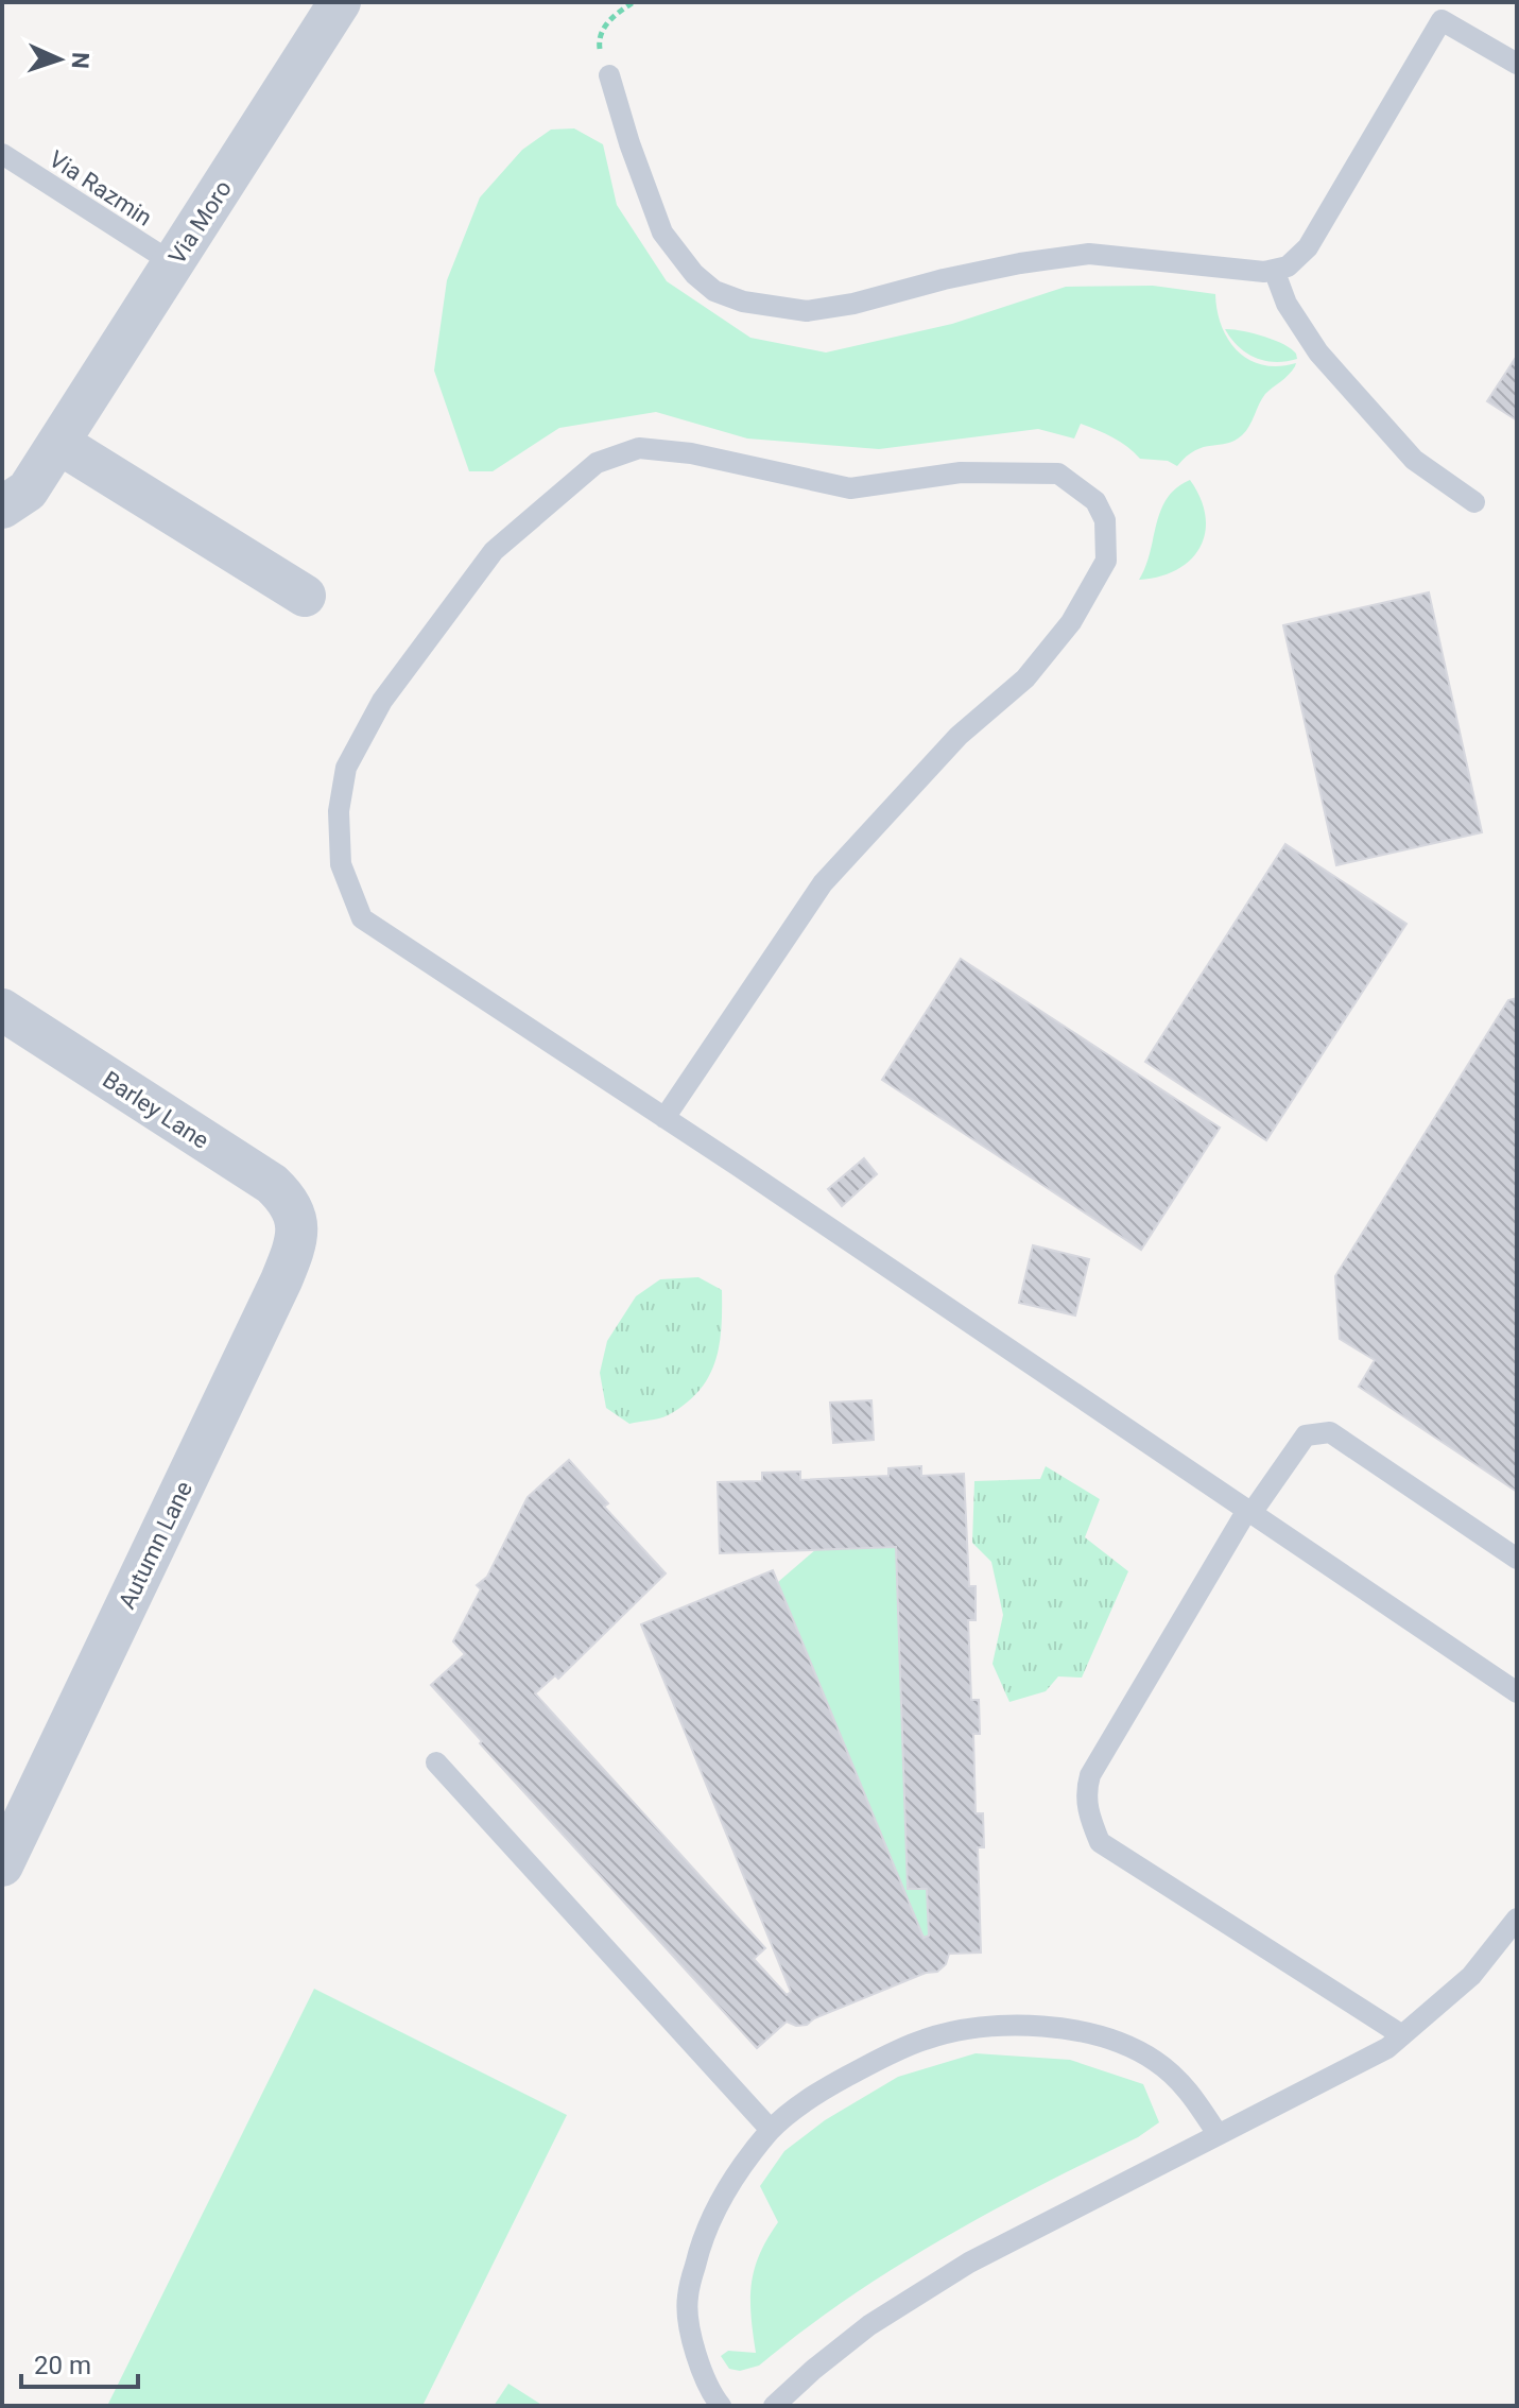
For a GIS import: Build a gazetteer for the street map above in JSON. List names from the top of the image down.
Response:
{
  "streets": {
    "street": ["Via Moro", "Barley Lane", "Autumn Lane"],
    "lane": ["Via Razmin"]
  },
  "crossings": [
    ["Via Razmin", "Via Moro"],
    ["Barley Lane", "Autumn Lane"]
  ],
  "scale_bar": "20 m",
  "north": "right"
}
